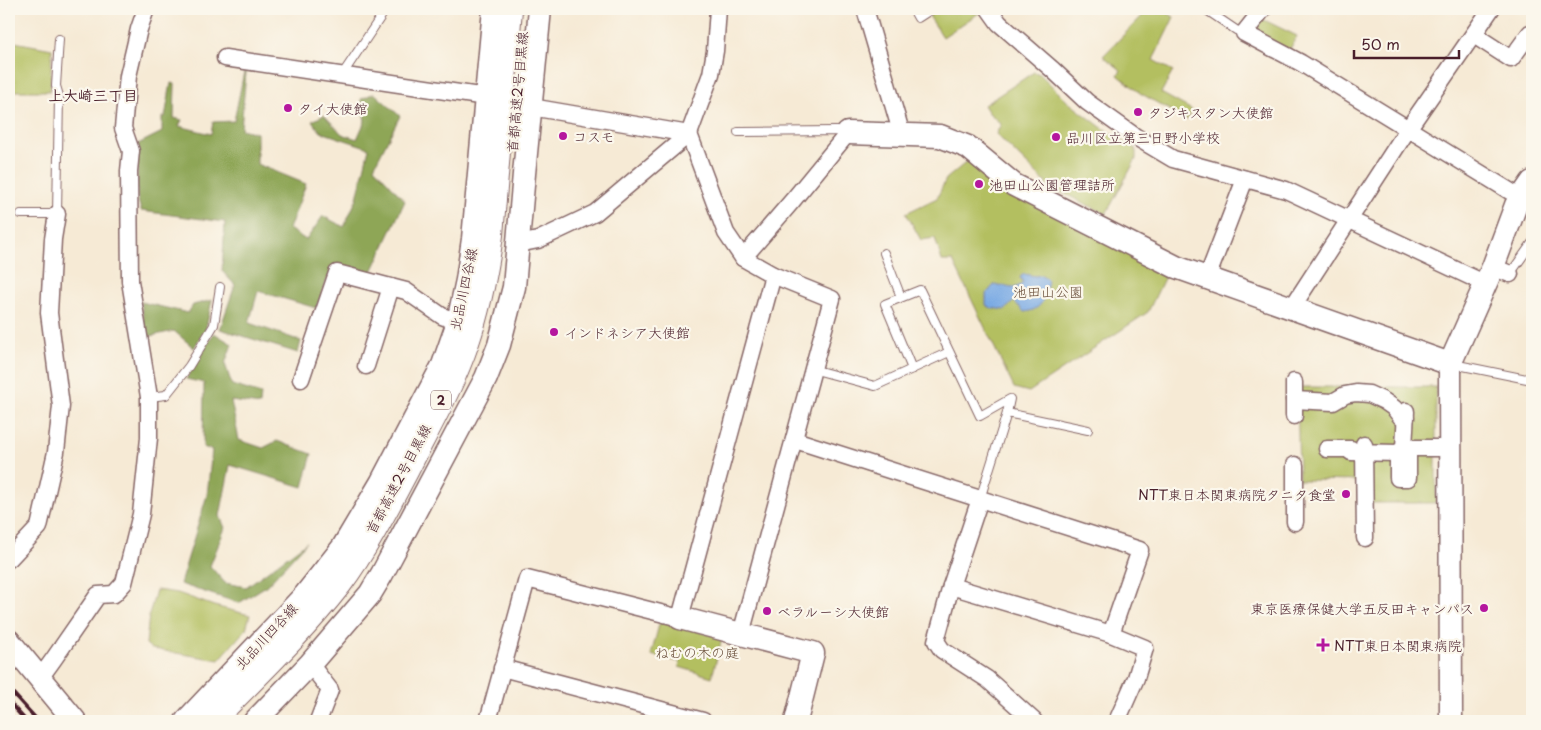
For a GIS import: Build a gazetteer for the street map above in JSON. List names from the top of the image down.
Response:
{
  "streets": {
    "highway": ["首都高速2号目黒線", "2"],
    "main road": ["北品川四谷線"]
  },
  "districts": ["上大崎三丁目"],
  "parks": ["池田山公園", "ねむの木の庭"],
  "places": {
    "other": [
      "タイ大使館",
      "タジキスタン大使館",
      "コスモ",
      "品川区立第三日野小学校",
      "池田山公園管理詰所",
      "インドネシア大使館",
      "NTT東日本関東病院タニタ食堂",
      "東京医療保健大学五反田キャンパス",
      "ベラルーシ大使館"
    ],
    "health": ["NTT東日本関東病院"]
  },
  "scale_bar": "50 m"
}
